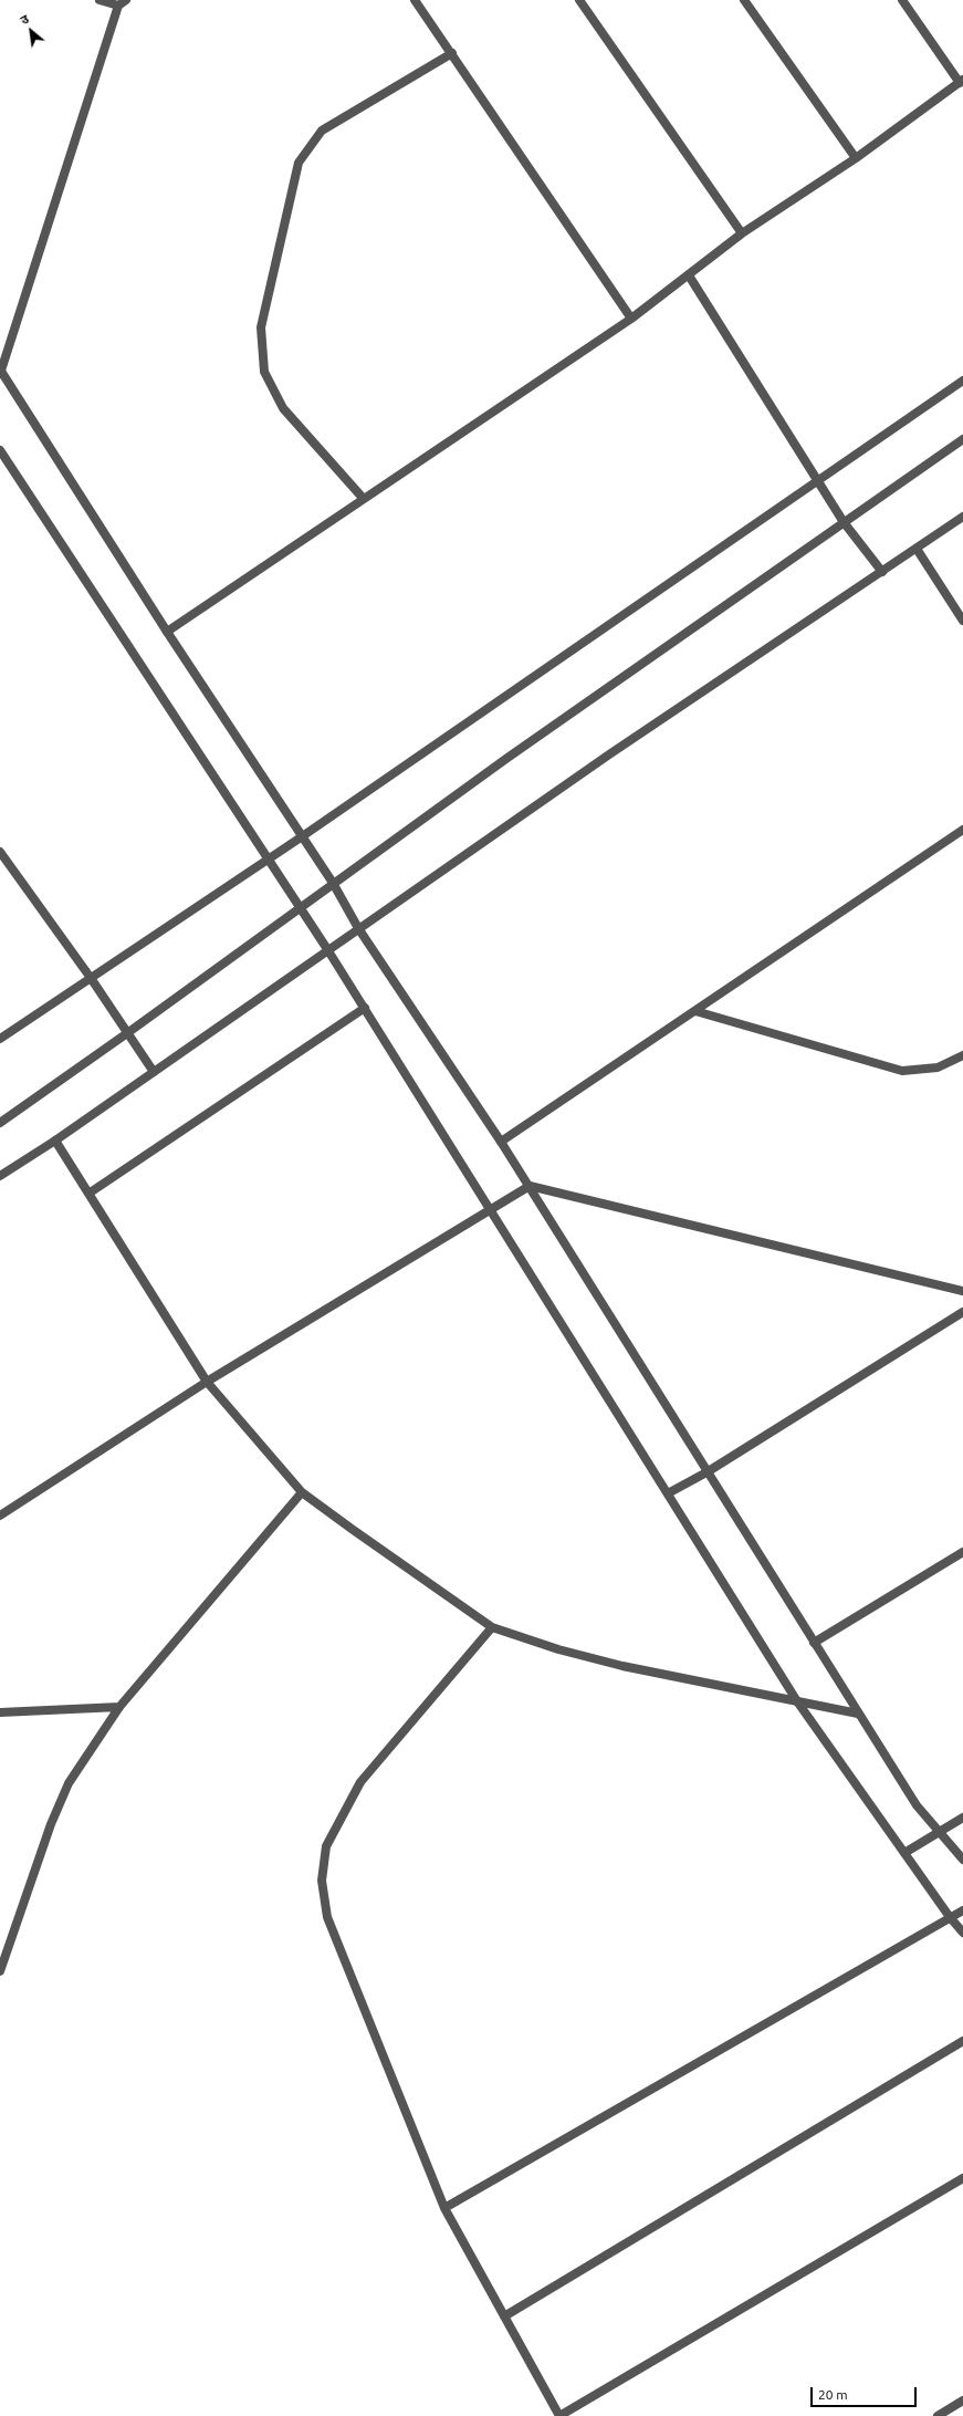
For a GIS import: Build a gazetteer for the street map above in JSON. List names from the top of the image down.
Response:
{
  "scale_bar": "20 m",
  "north": "top left"
}
